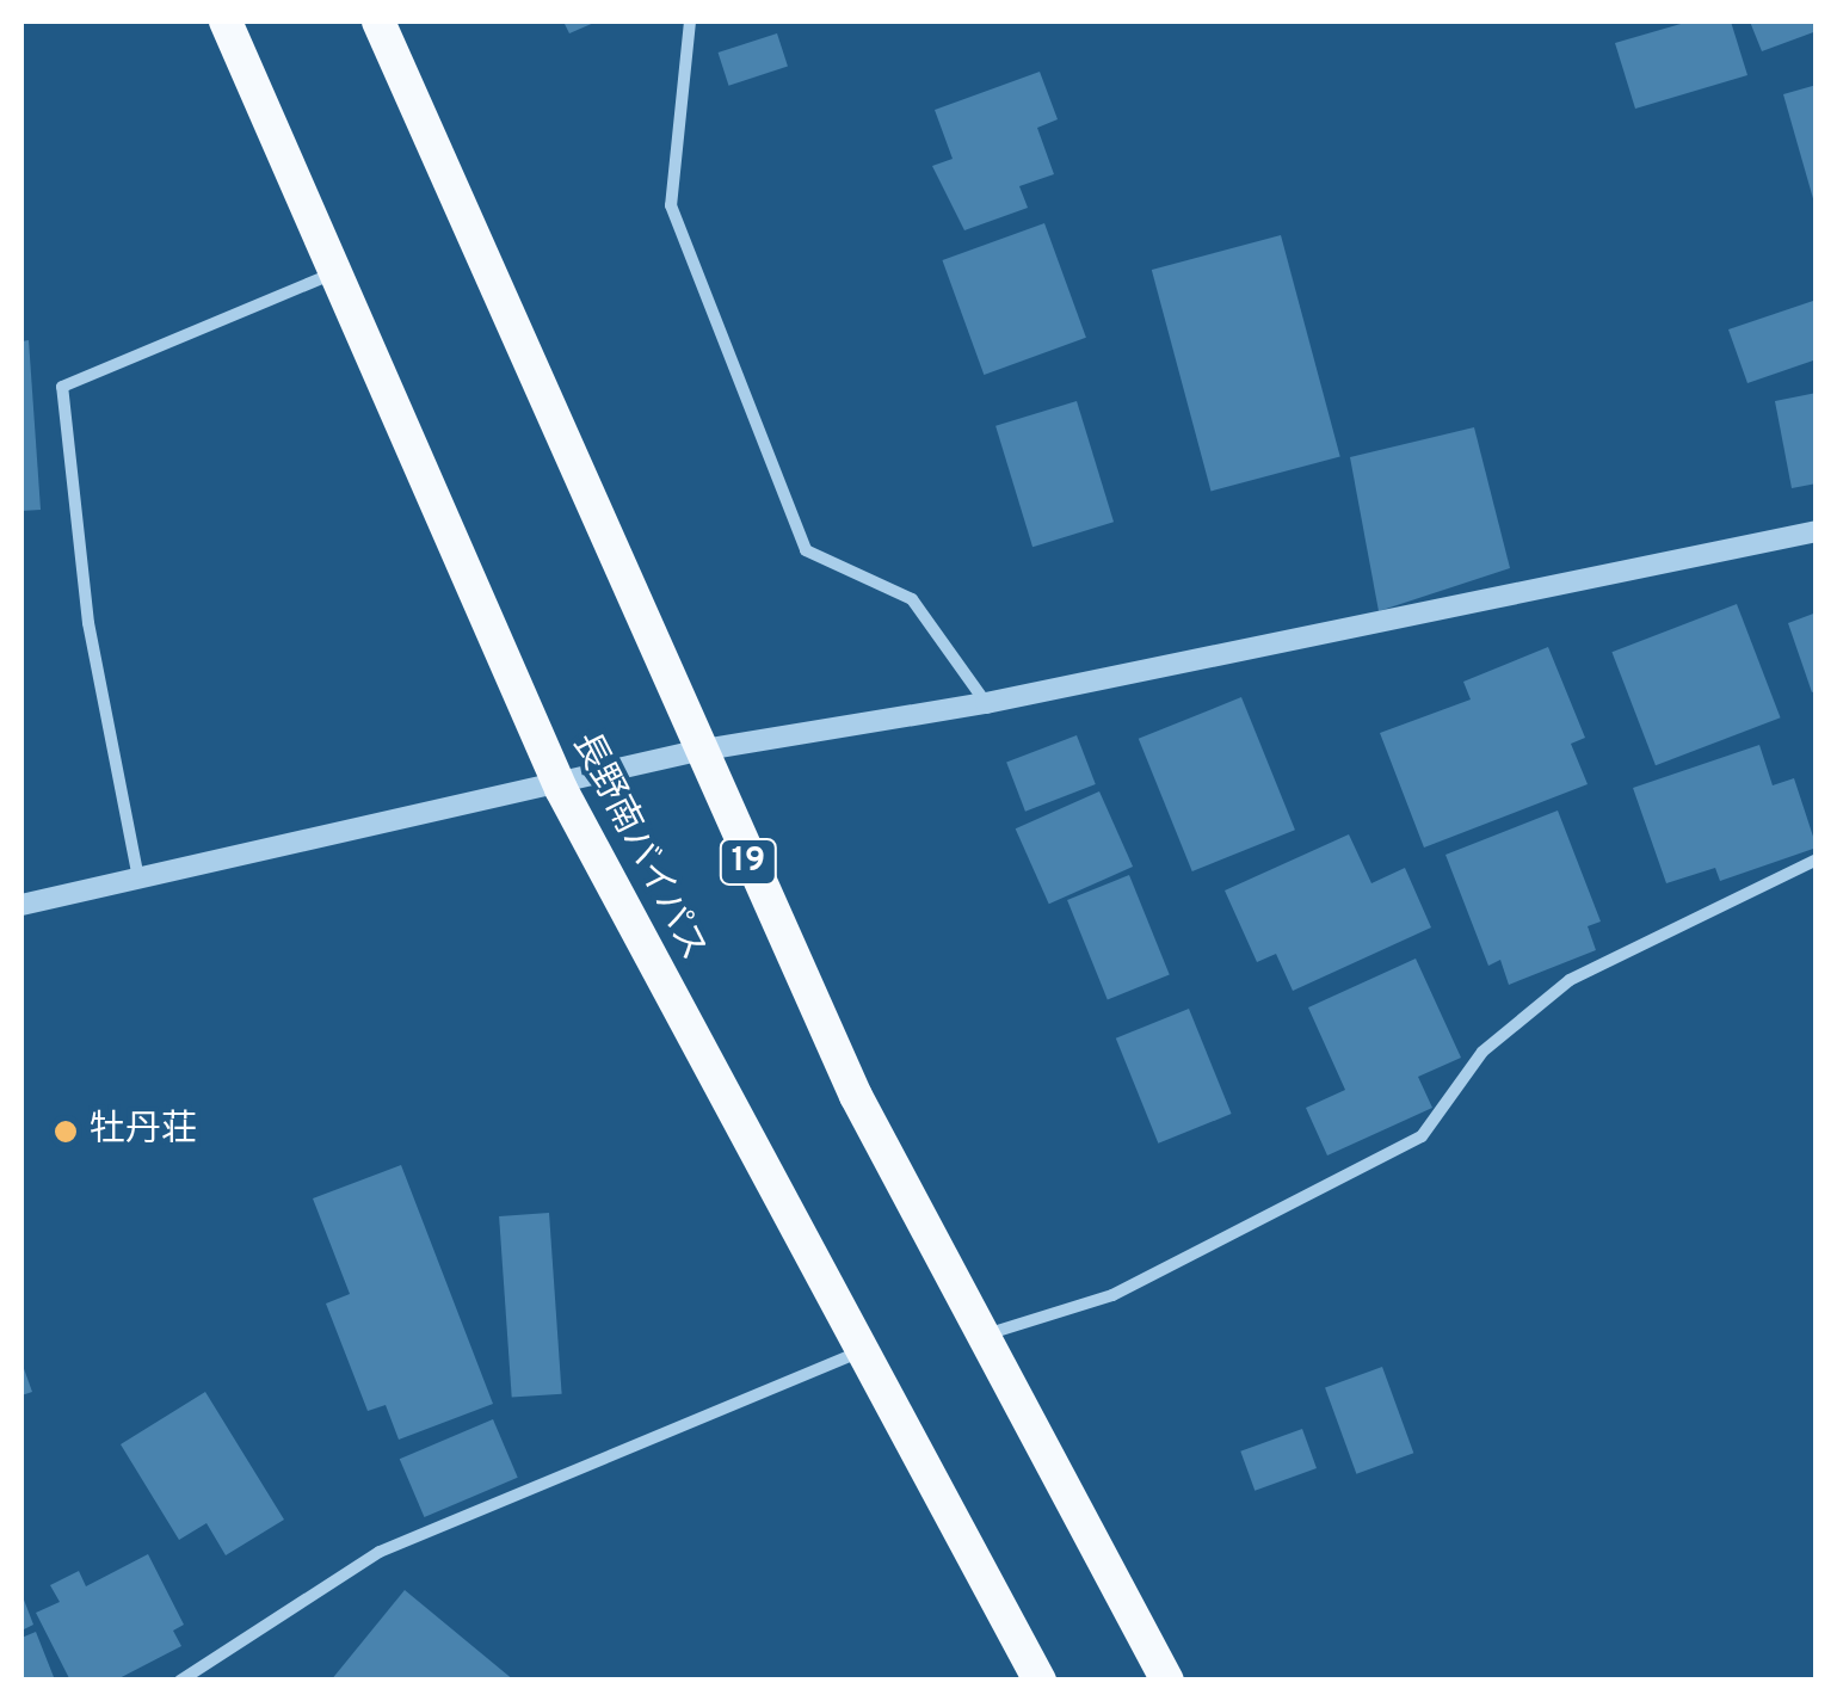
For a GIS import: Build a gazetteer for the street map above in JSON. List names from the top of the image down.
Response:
{
  "streets": {
    "highway": ["長野南バイパス", "19"]
  },
  "places": ["牡丹荘"]
}
